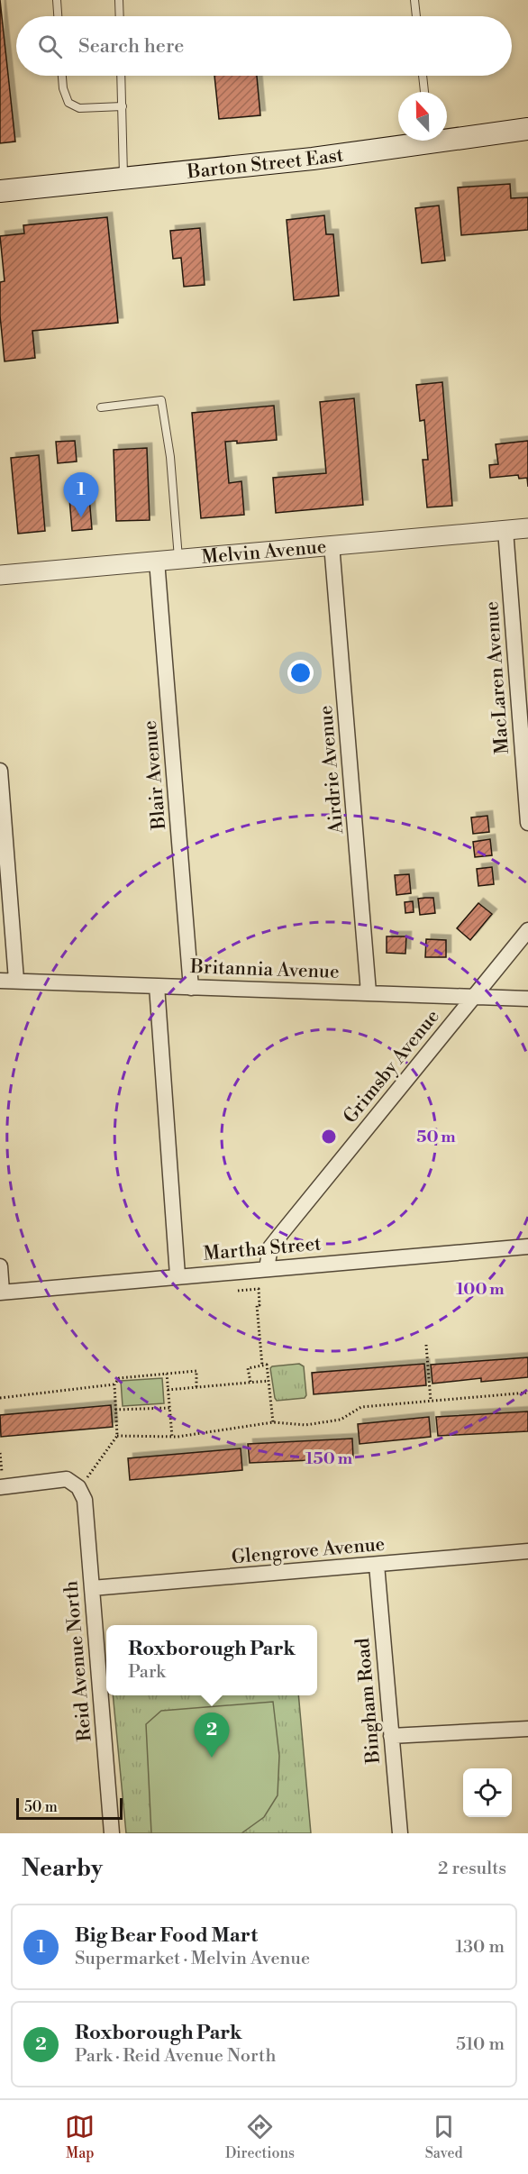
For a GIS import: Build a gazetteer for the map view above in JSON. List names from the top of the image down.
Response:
{
  "streets": {
    "main road": ["Barton Street East"],
    "street": [
      "Melvin Avenue",
      "MacLaren Avenue",
      "Airdrie Avenue",
      "Blair Avenue",
      "Britannia Avenue",
      "Grimsby Avenue",
      "Martha Street",
      "Glengrove Avenue",
      "Reid Avenue North",
      "Bingham Road"
    ]
  },
  "crossings": [
    ["Melvin Avenue", "MacLaren Avenue"],
    ["Melvin Avenue", "Airdrie Avenue"],
    ["Melvin Avenue", "Blair Avenue"],
    ["Airdrie Avenue", "Britannia Avenue"],
    ["Blair Avenue", "Britannia Avenue"],
    ["Britannia Avenue", "Grimsby Avenue"],
    ["Grimsby Avenue", "Martha Street"],
    ["Glengrove Avenue", "Reid Avenue North"],
    ["Glengrove Avenue", "Bingham Road"]
  ],
  "scale_bar": "50 m",
  "north": "top",
  "page": {
    "search": "Search here",
    "pins": ["1", "2"],
    "popup": ["Roxborough Park", "Park"],
    "scale": "50 m",
    "heading": ["Nearby", "2 results"],
    "list": [
      {
        "mark": "1",
        "name": "Big Bear Food Mart",
        "note": "Supermarket · Melvin Avenue",
        "value": "130 m"
      },
      {
        "mark": "2",
        "name": "Roxborough Park",
        "note": "Park · Reid Avenue North",
        "value": "510 m"
      }
    ],
    "nav": ["Map", "Directions", "Saved"]
  },
  "rings": ["50 m", "100 m", "150 m"]
}
